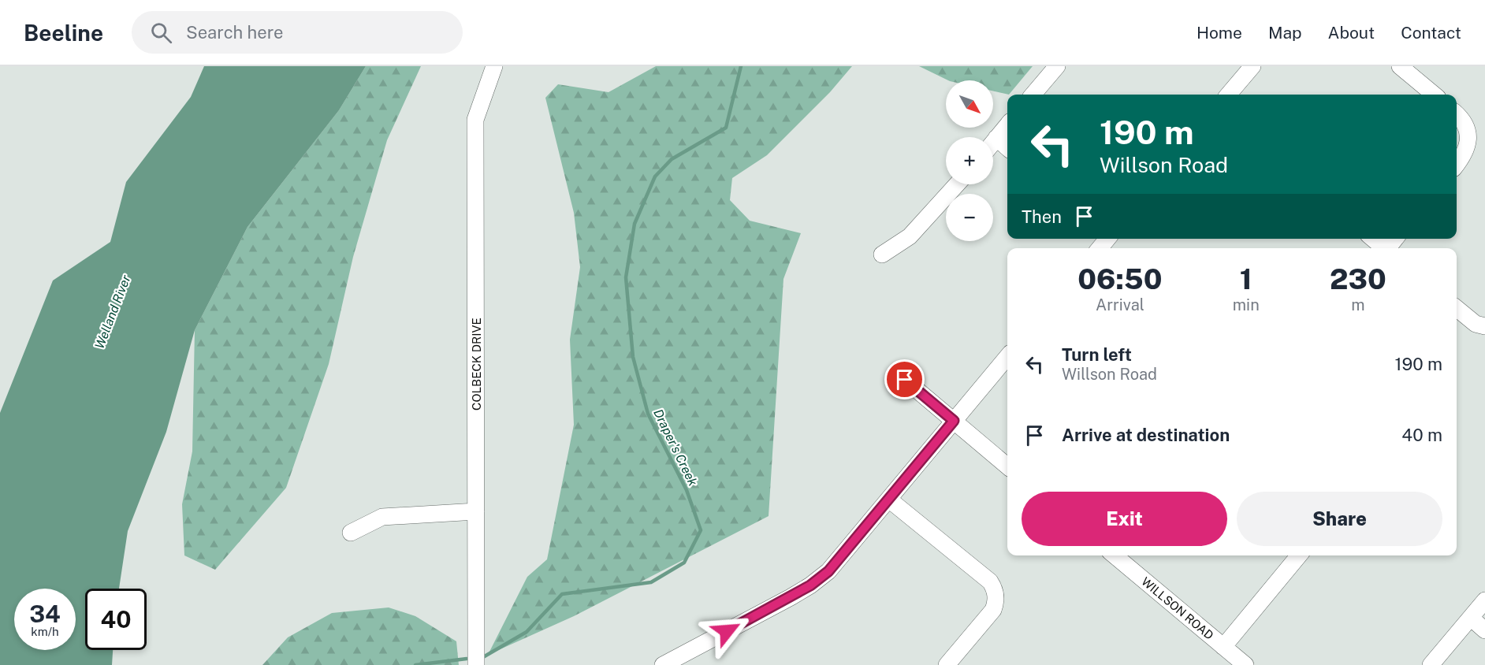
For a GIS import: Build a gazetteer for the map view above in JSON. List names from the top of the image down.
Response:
{
  "streets": {
    "street": ["COLBECK DRIVE", "WILLSON ROAD"]
  },
  "water": ["Welland River", "Draper's Creek"],
  "north": "bottom right",
  "page": {
    "header": "Beeline",
    "search": "Search here",
    "nav": [
      "Home",
      "Map",
      "About",
      "Contact"
    ],
    "map_buttons": ["+", "−"],
    "turn": ["190 m", "Willson Road"],
    "then": "Then",
    "eta": [
      "06:50",
      "Arrival",
      "1",
      "min",
      "230",
      "m"
    ],
    "list": [
      {
        "name": "Turn left",
        "note": "Willson Road",
        "value": "190 m"
      },
      {
        "name": "Arrive at destination",
        "value": "40 m"
      }
    ],
    "buttons": ["Exit", "Share"],
    "speed": "34 km/h",
    "limit": "40"
  }
}
